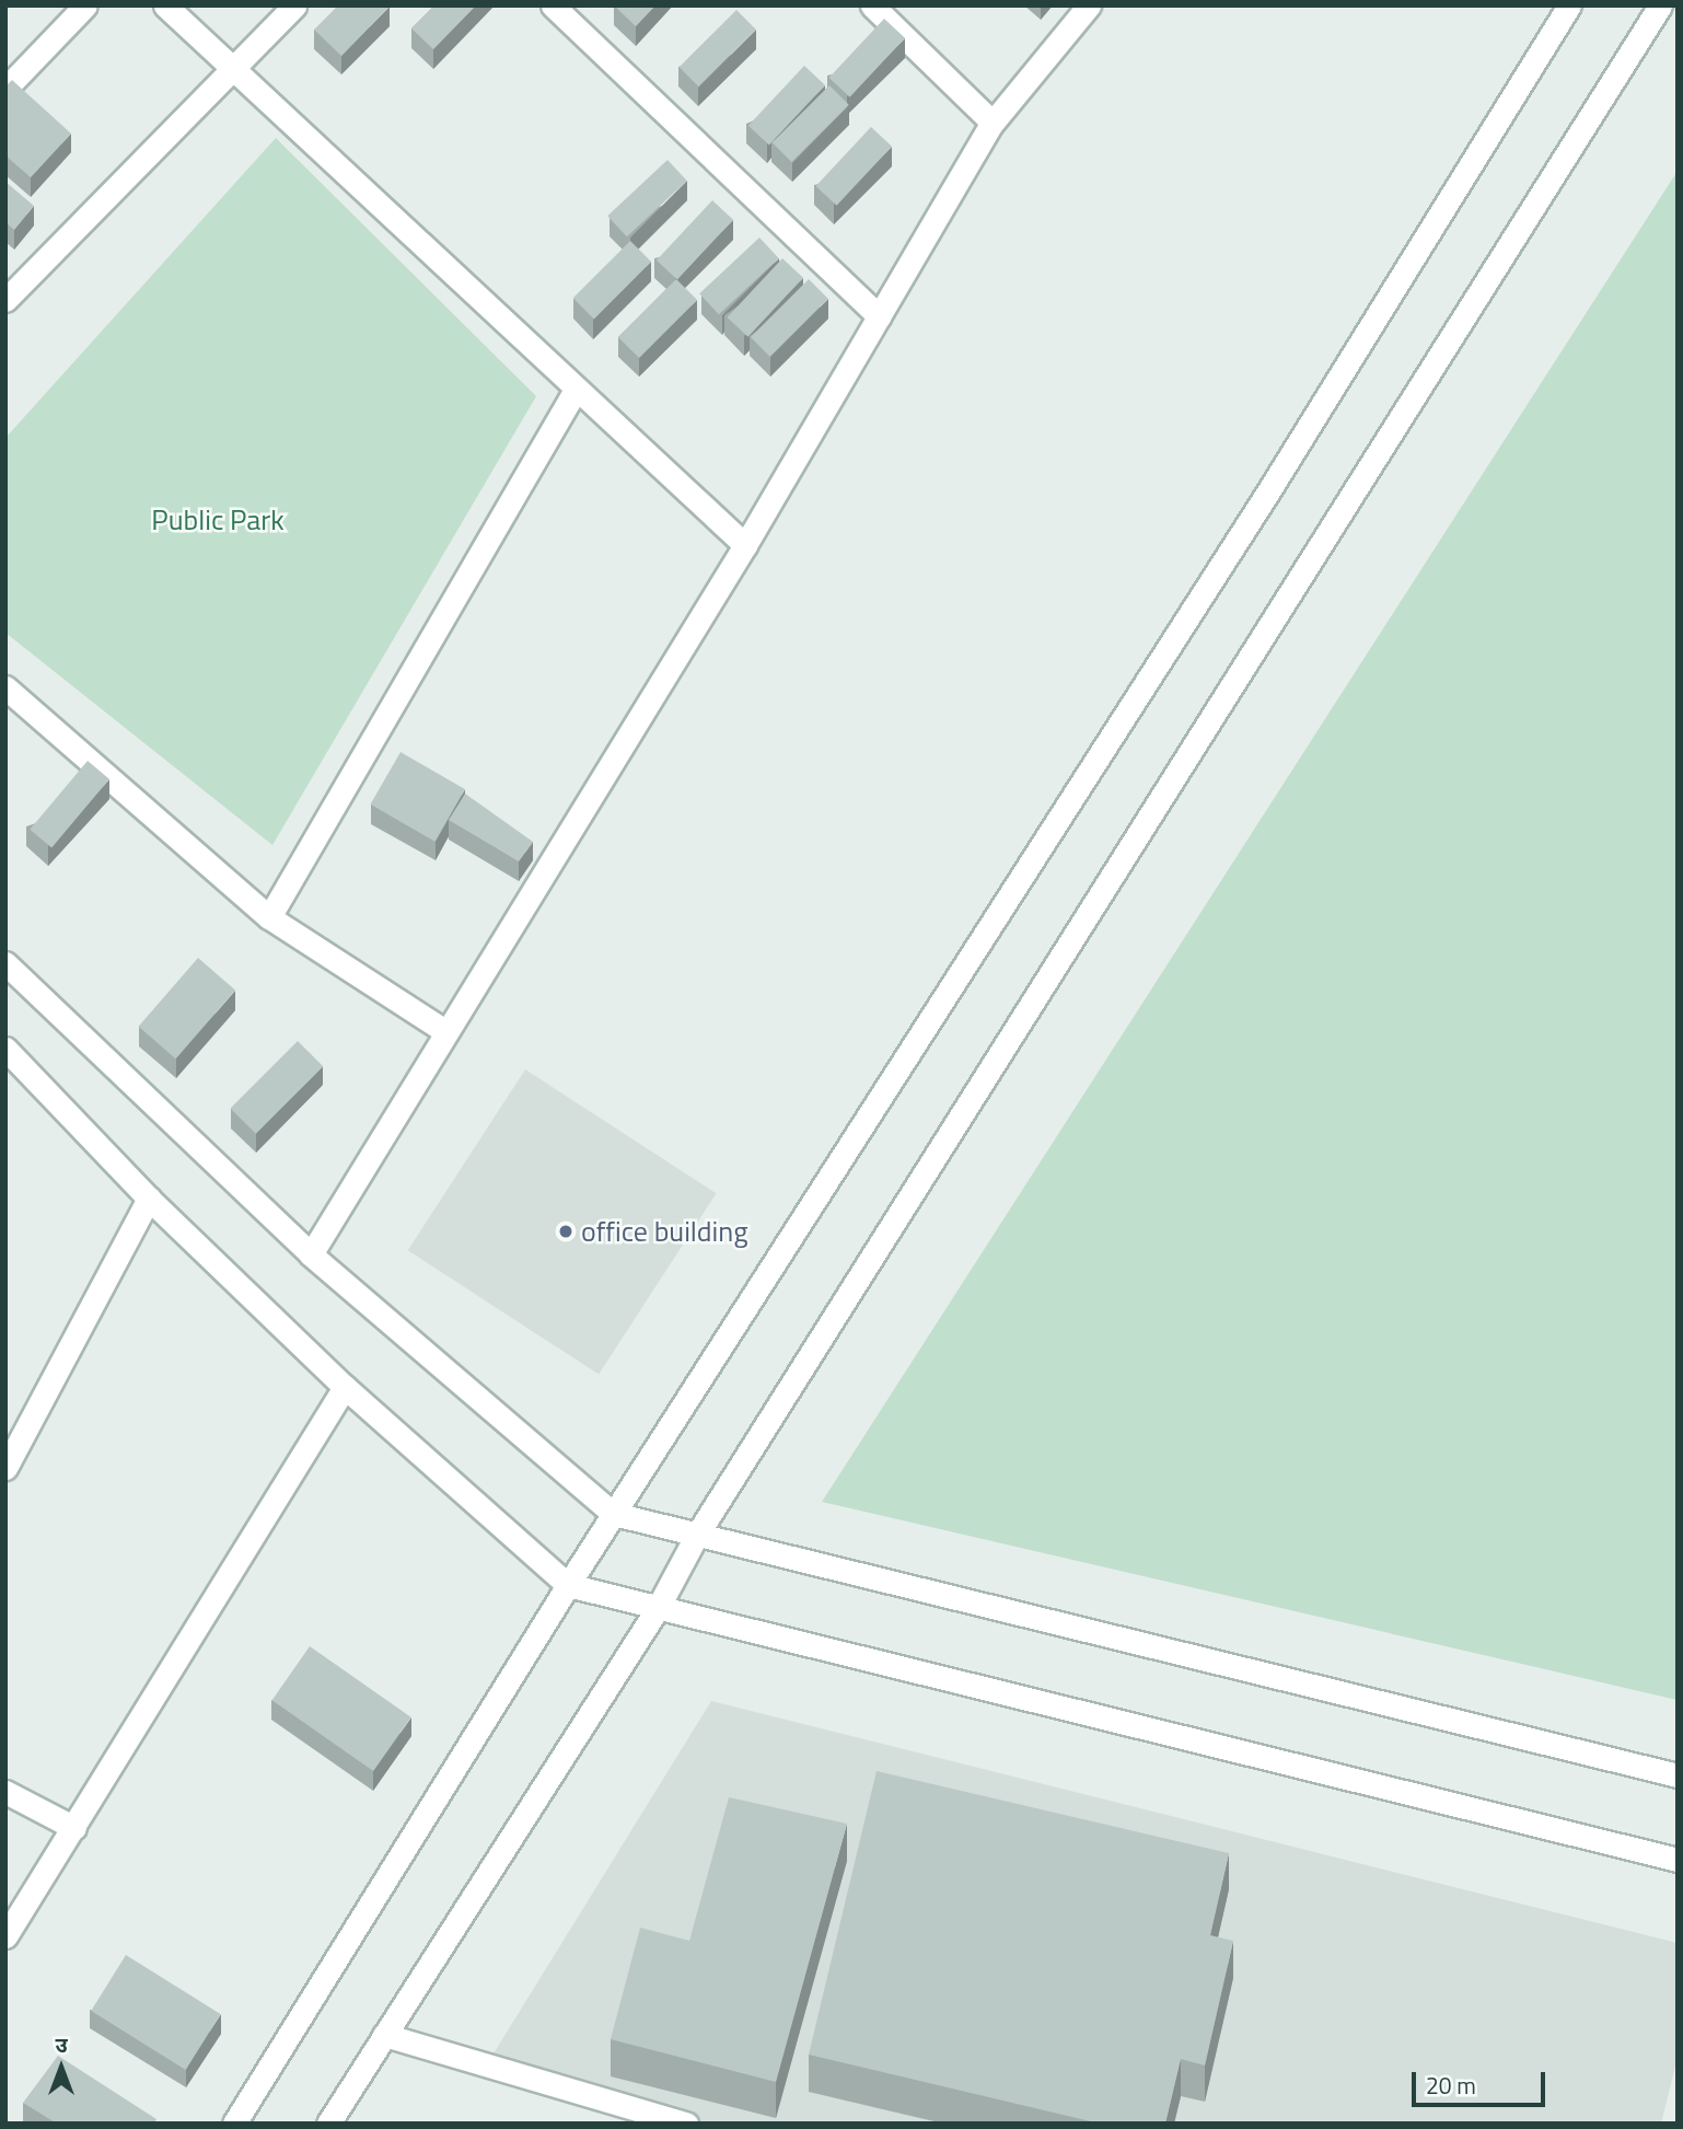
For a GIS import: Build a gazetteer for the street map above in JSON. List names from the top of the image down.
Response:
{
  "parks": ["Public Park"],
  "places": ["office building"],
  "scale_bar": "20 m",
  "north": "top"
}
